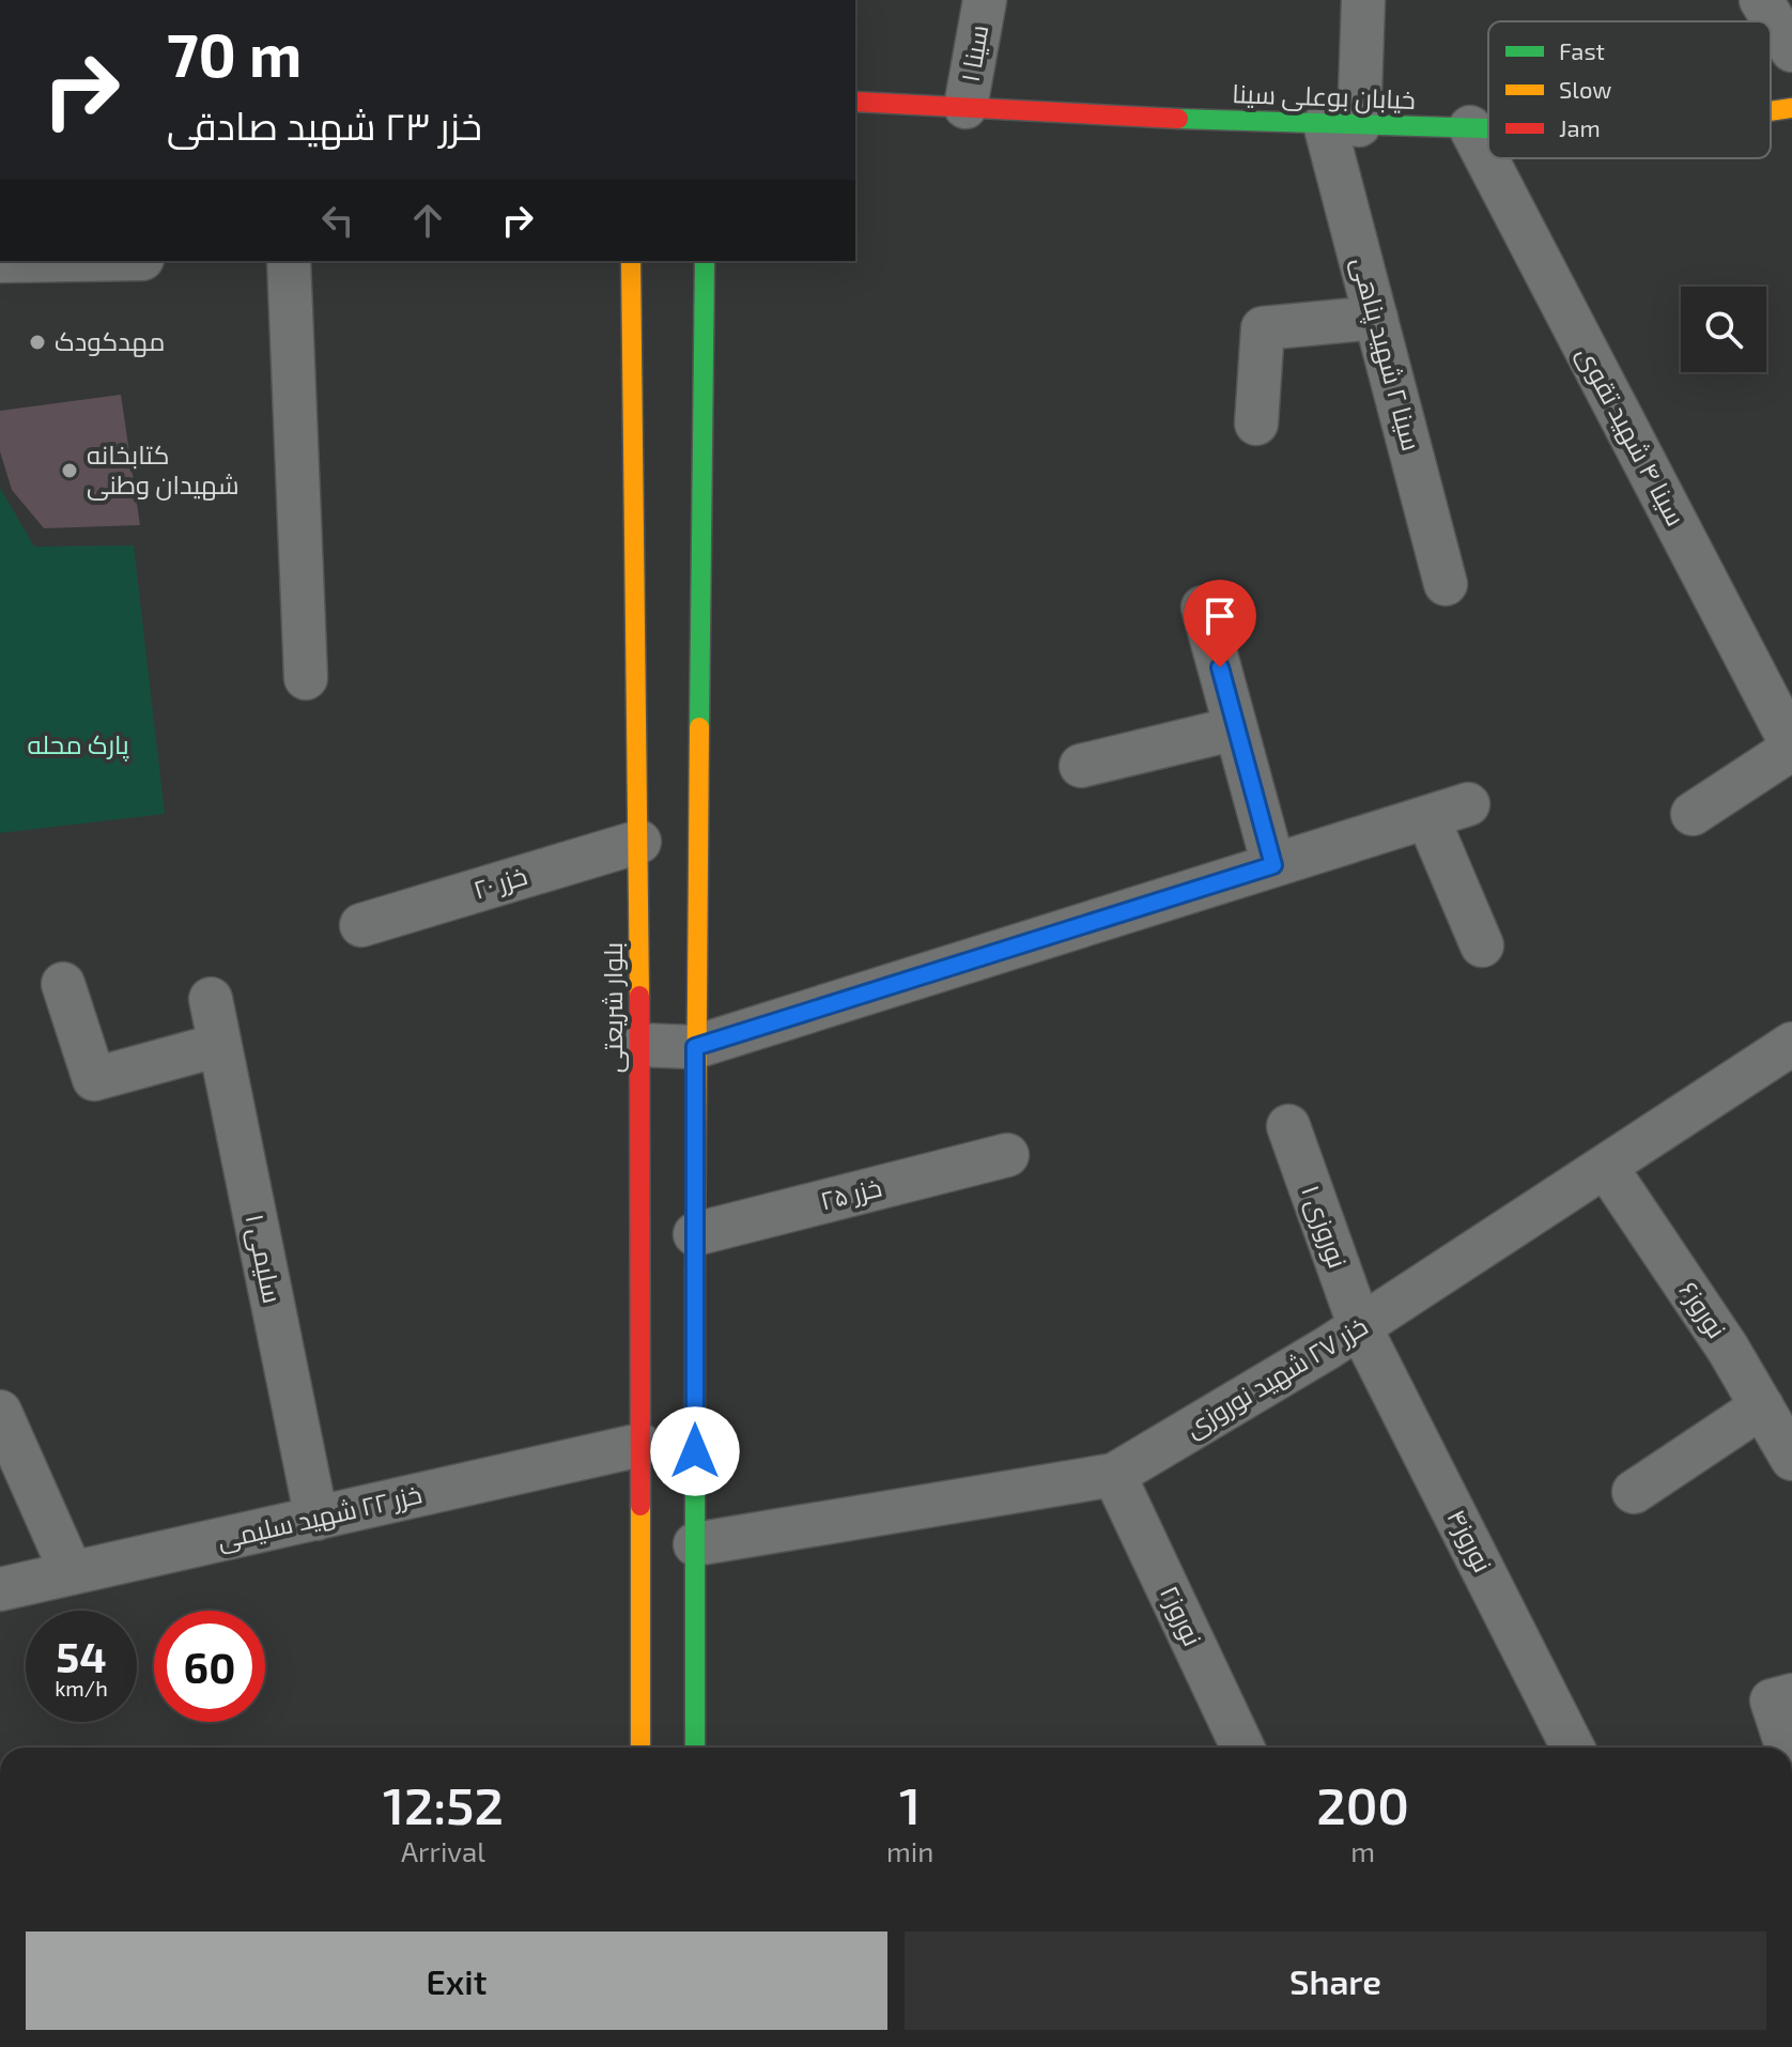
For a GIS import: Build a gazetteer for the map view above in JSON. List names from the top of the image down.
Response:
{
  "streets": {
    "main road": ["خیابان بوعلی سینا", "بلوار شریعتی"],
    "street": [
      "سینا ۱",
      "سینا ۲ شهید پناهی",
      "سینا ۴ شهید تقوی",
      "خزر ۲۰",
      "خزر ۲۵",
      "نوروزی ۱",
      "سلیمی ۱",
      "نوروز۶",
      "خزر ۲۷ شهید نوروزی",
      "خزر ۲۲ شهید سلیمی",
      "نوروز۴",
      "نوروز۲"
    ]
  },
  "crossings": [
    ["سینا ۱", "خیابان بوعلی سینا"],
    ["خیابان بوعلی سینا", "سینا ۲ شهید پناهی"],
    ["خیابان بوعلی سینا", "سینا ۴ شهید تقوی"],
    ["خزر ۲۰", "بلوار شریعتی"],
    ["بلوار شریعتی", "خزر ۲۲ شهید سلیمی"],
    ["نوروزی ۱", "خزر ۲۷ شهید نوروزی"],
    ["نوروزی ۱", "نوروز۴"],
    ["سلیمی ۱", "خزر ۲۲ شهید سلیمی"],
    ["نوروز۶", "خزر ۲۷ شهید نوروزی"],
    ["خزر ۲۷ شهید نوروزی", "نوروز۴"],
    ["خزر ۲۷ شهید نوروزی", "نوروز۲"]
  ],
  "parks": ["پارک محله"],
  "places": ["مهدکودک", "کتابخانه شهیدان وطنی"],
  "legend": ["Fast", "Slow", "Jam"],
  "page": {
    "turn": ["70 m", "خزر ۲۳ شهید صادقی"],
    "speed": "54 km/h",
    "limit": "60",
    "eta": [
      "12:52",
      "Arrival",
      "1",
      "min",
      "200",
      "m"
    ],
    "buttons": ["Exit", "Share"]
  }
}
